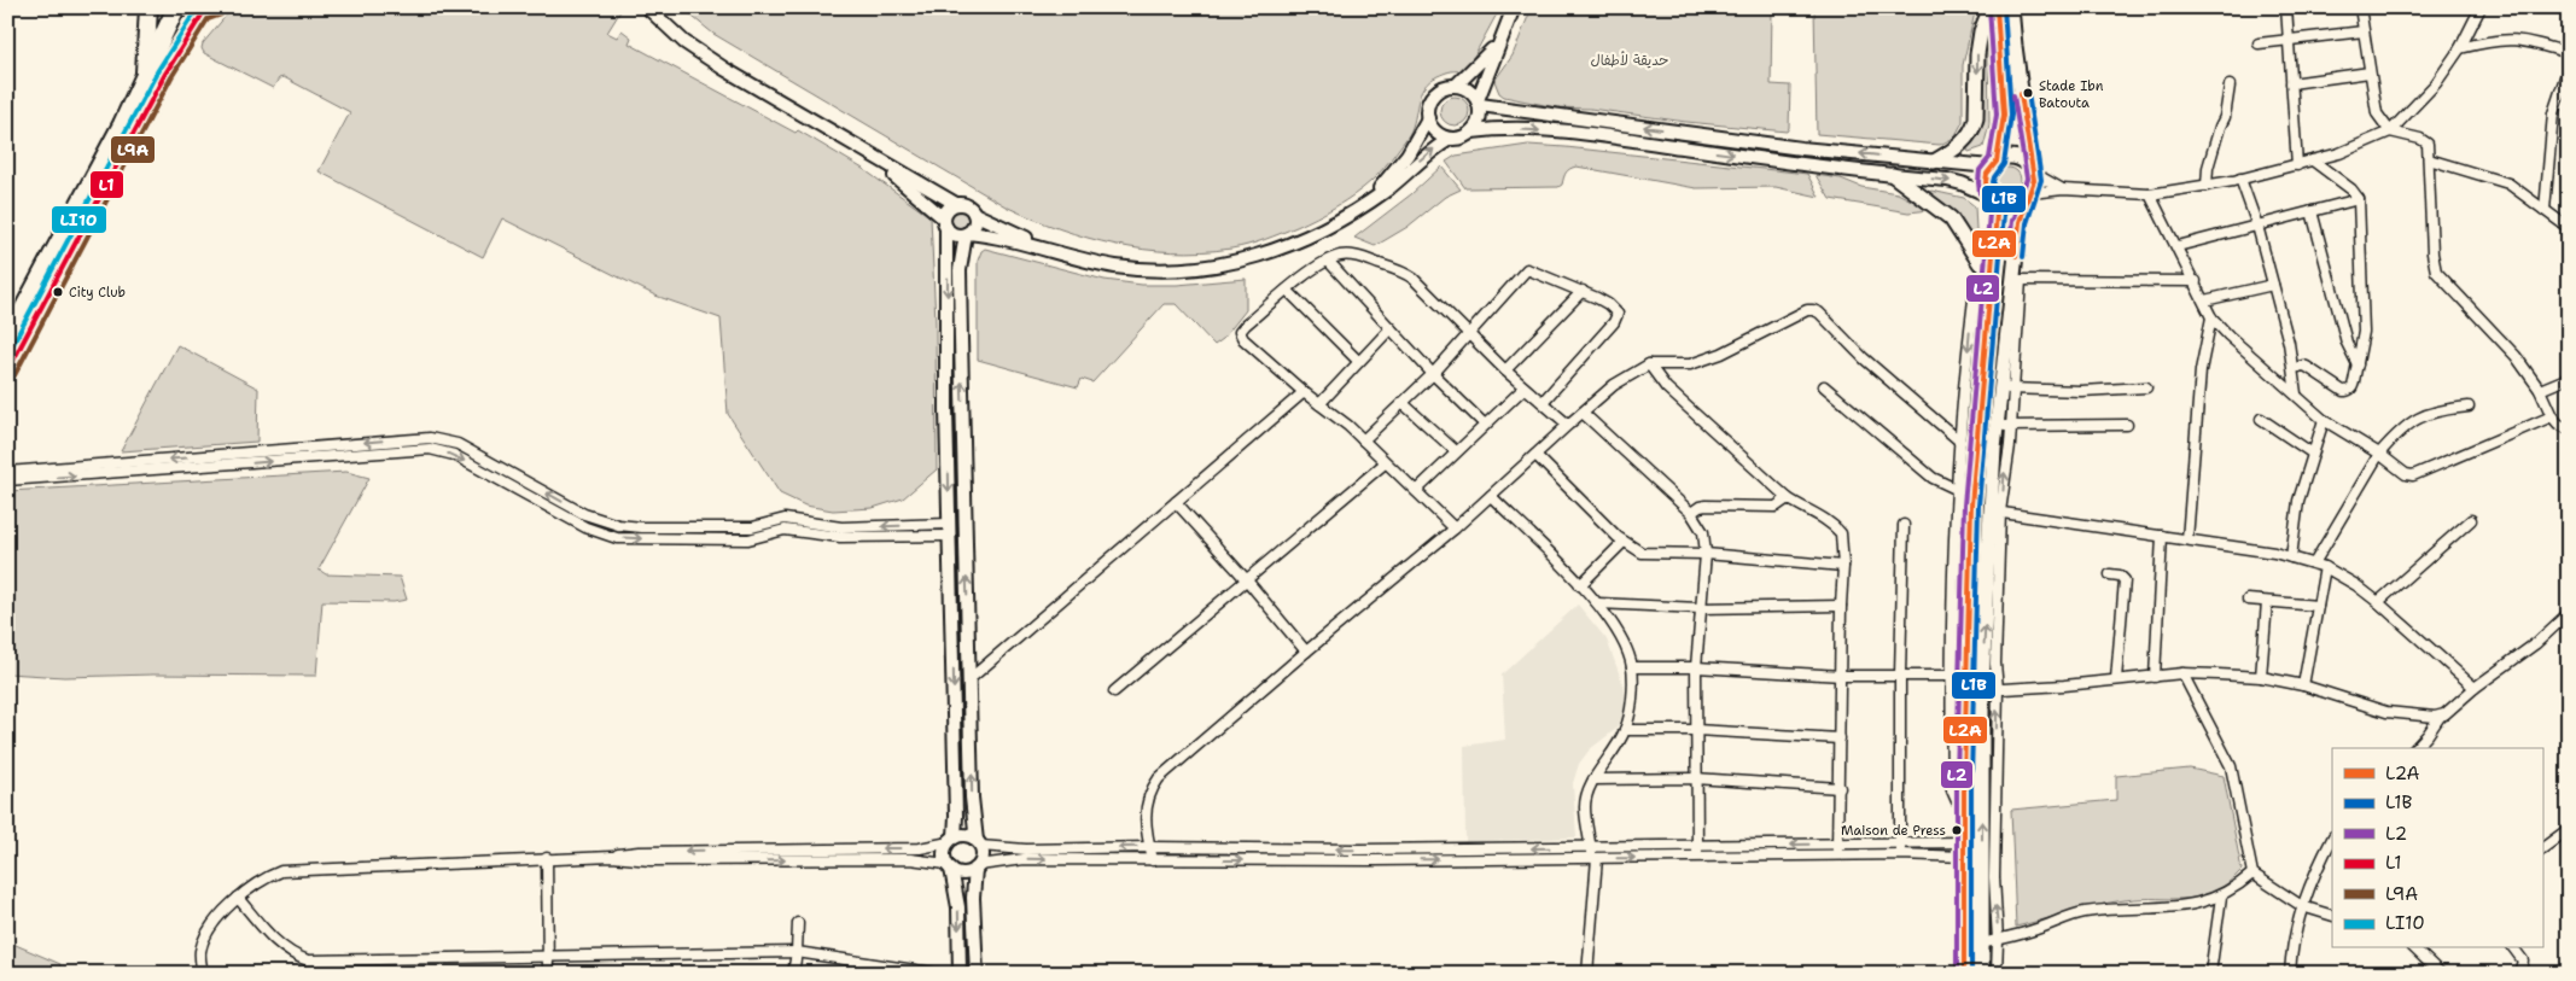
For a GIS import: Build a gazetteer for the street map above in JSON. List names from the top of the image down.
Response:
{
  "parks": ["حديقة لأطفال"],
  "places": ["Stade Ibn Batouta", "City Club", "Maison de Press"],
  "lines": [
    "transit line L2A",
    "transit line L1B",
    "transit line L2",
    "transit line L1",
    "transit line LI10",
    "transit line L9A"
  ],
  "legend": [
    "L2A",
    "L1B",
    "L2",
    "L1",
    "L9A",
    "LI10"
  ]
}
